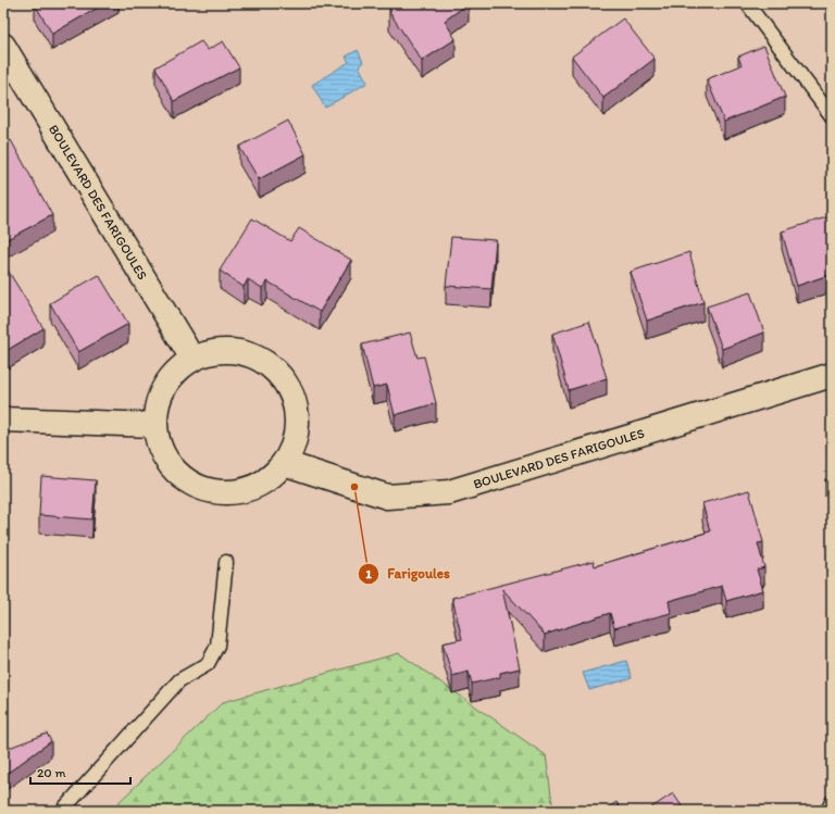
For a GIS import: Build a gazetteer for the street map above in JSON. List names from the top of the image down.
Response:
{
  "streets": {
    "street": ["BOULEVARD DES FARIGOULES"]
  },
  "places": ["Farigoules"],
  "scale_bar": "20 m"
}
